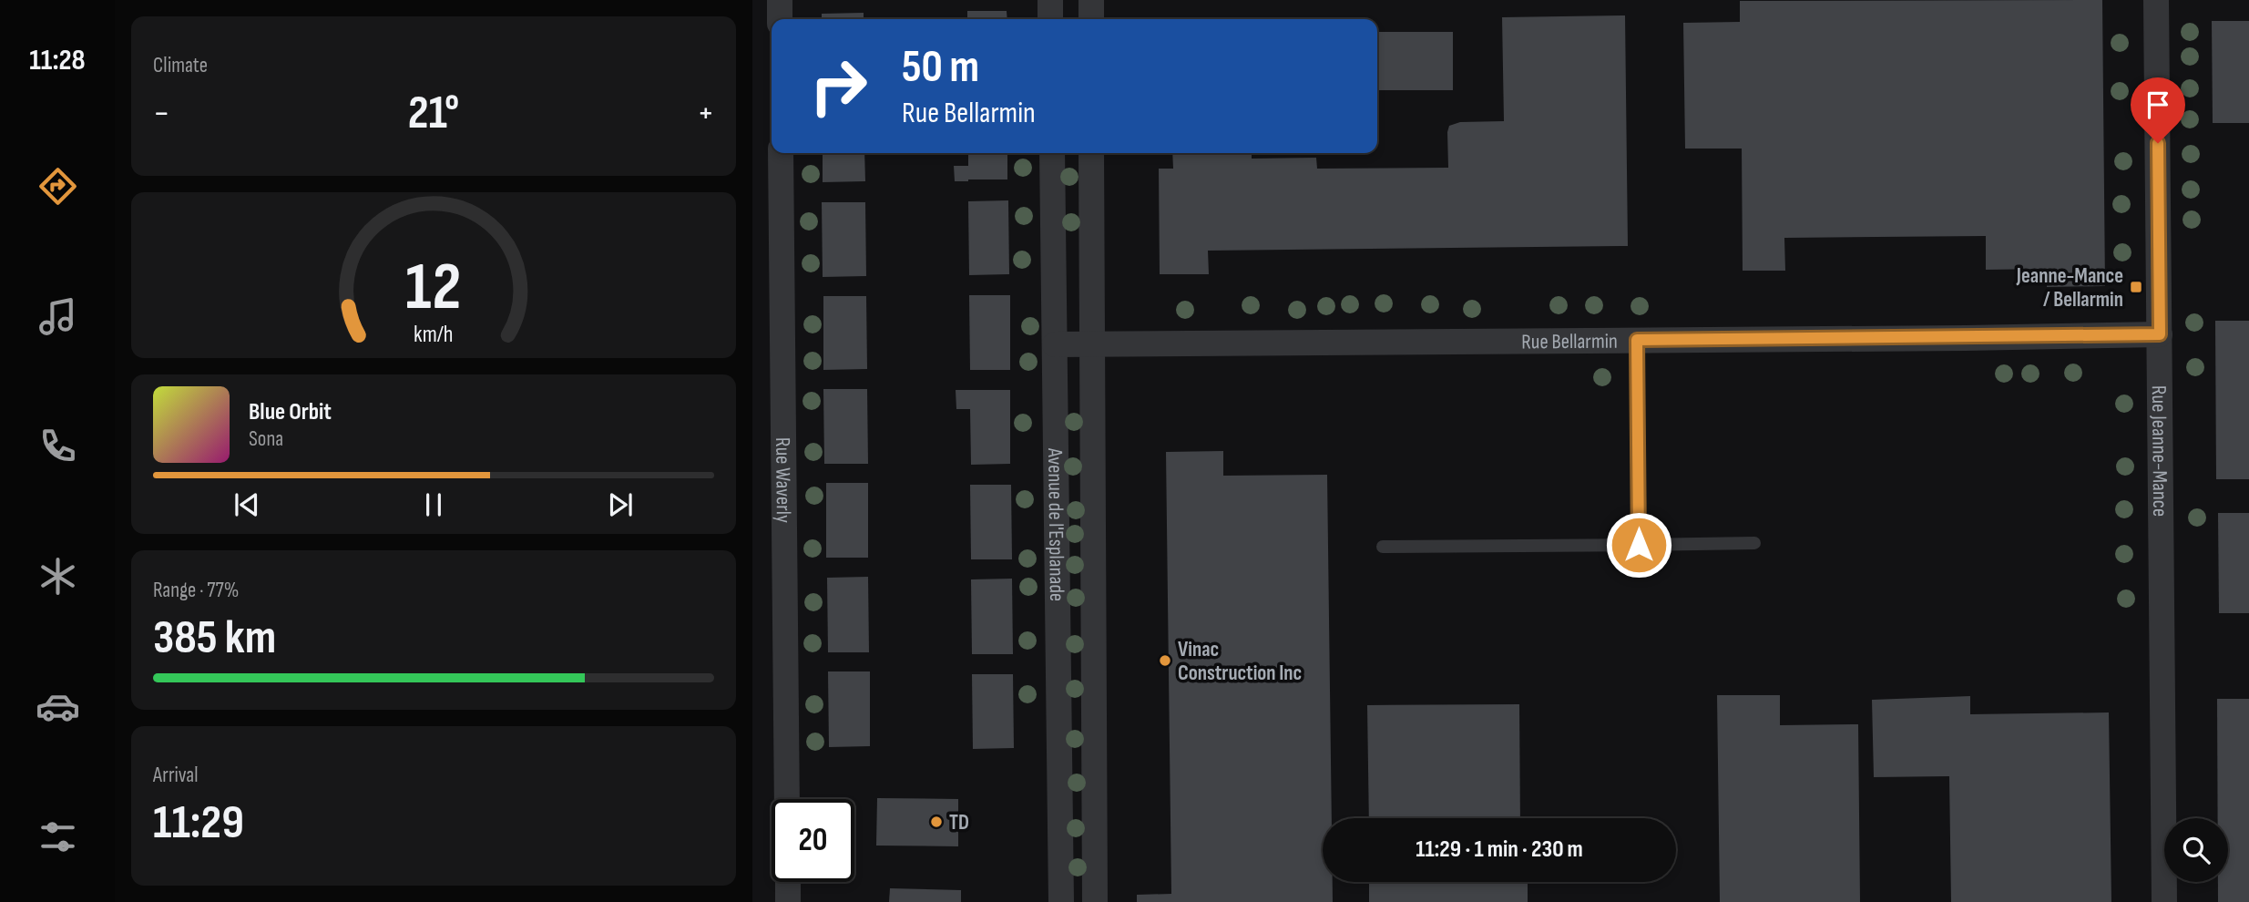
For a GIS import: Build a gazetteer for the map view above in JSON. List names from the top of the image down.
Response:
{
  "streets": {
    "street": [
      "Rue Bellarmin",
      "Rue Jeanne-Mance",
      "Rue Waverly",
      "Avenue de l'Esplanade"
    ]
  },
  "crossings": [
    ["Rue Bellarmin", "Rue Jeanne-Mance"],
    ["Rue Bellarmin", "Avenue de l'Esplanade"]
  ],
  "places": {
    "transit": ["Jeanne-Mance / Bellarmin"],
    "other": ["Vinac Construction Inc", "TD"]
  },
  "page": {
    "tabs": "11:28",
    "tile": [
      "Climate",
      ["Range · 77%", "385 km"],
      ["Arrival", "11:29"]
    ],
    "turn": ["50 m", "Rue Bellarmin"],
    "heat": ["−", "21°", "+"],
    "song": ["Blue Orbit", "Sona"],
    "limit": "20",
    "trip": "11:29 · 1 min · 230 m",
    "gauge": ["12", "km/h"]
  }
}
